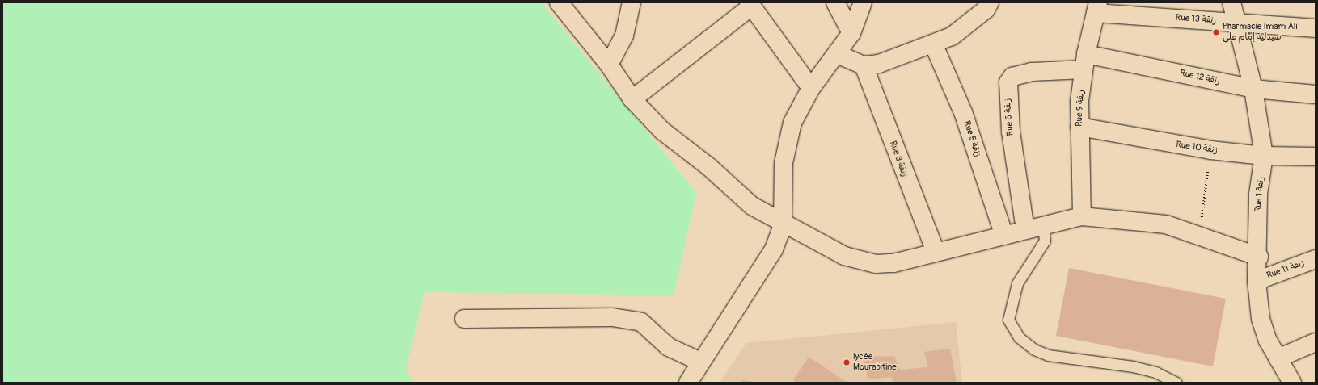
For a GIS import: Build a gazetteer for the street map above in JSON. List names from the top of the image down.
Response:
{
  "streets": {
    "street": [
      "Rue 13 زنقة",
      "Rue 12 زنقة",
      "Rue 9 زنقة",
      "Rue 6 زنقة",
      "Rue 5 زنقة",
      "Rue 10 زنقة",
      "Rue 3 زنقة",
      "Rue 1 زنقة",
      "Rue 11 زنقة"
    ]
  },
  "crossings": [
    ["Rue 13 زنقة", "Rue 9 زنقة"],
    ["Rue 13 زنقة", "Rue 1 زنقة"],
    ["Rue 12 زنقة", "Rue 9 زنقة"],
    ["Rue 12 زنقة", "Rue 6 زنقة"],
    ["Rue 12 زنقة", "Rue 1 زنقة"],
    ["Rue 9 زنقة", "Rue 6 زنقة"],
    ["Rue 9 زنقة", "Rue 10 زنقة"],
    ["Rue 10 زنقة", "Rue 1 زنقة"],
    ["Rue 1 زنقة", "Rue 11 زنقة"]
  ],
  "places": ["Pharmacie Imam Ali صيدلية إمام علي", "lycée Mourabitine"]
}
